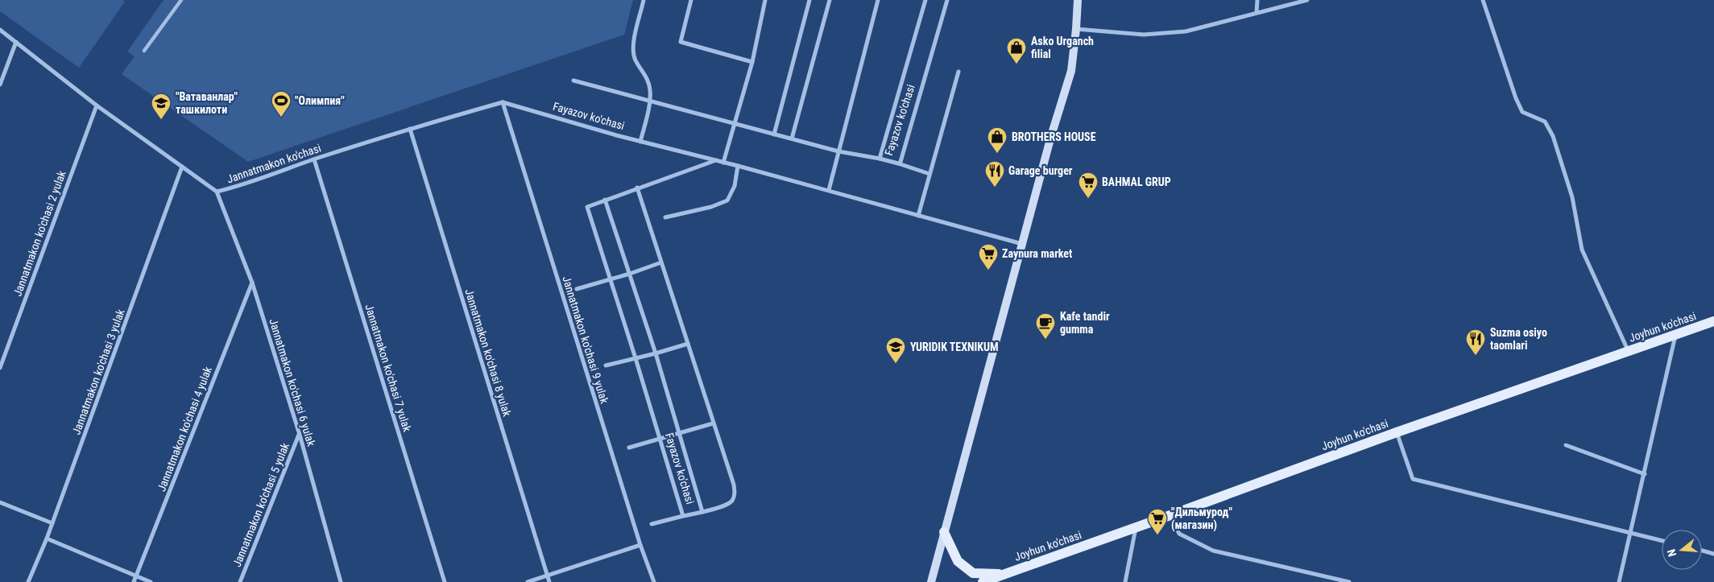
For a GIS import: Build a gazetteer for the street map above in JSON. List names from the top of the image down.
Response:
{
  "streets": {
    "main road": ["Joyhun ko'chasi"],
    "street": [
      "Fayazov ko'chasi",
      "Jannatmakon ko'chasi",
      "Jannatmakon ko'chasi 2 yulak",
      "Jannatmakon ko'chasi 9 yulak",
      "Jannatmakon ko'chasi 8 yulak",
      "Jannatmakon ko'chasi 7 yulak",
      "Jannatmakon ko'chasi 3 yulak",
      "Jannatmakon ko'chasi 6 yulak",
      "Jannatmakon ko'chasi 4 yulak",
      "Jannatmakon ko'chasi 5 yulak"
    ]
  },
  "crossings": [
    ["Fayazov ko'chasi", "Jannatmakon ko'chasi"],
    ["Fayazov ko'chasi", "Jannatmakon ko'chasi 9 yulak"],
    ["Jannatmakon ko'chasi", "Jannatmakon ko'chasi 2 yulak"],
    ["Jannatmakon ko'chasi", "Jannatmakon ko'chasi 9 yulak"],
    ["Jannatmakon ko'chasi", "Jannatmakon ko'chasi 8 yulak"],
    ["Jannatmakon ko'chasi", "Jannatmakon ko'chasi 7 yulak"],
    ["Jannatmakon ko'chasi", "Jannatmakon ko'chasi 3 yulak"],
    ["Jannatmakon ko'chasi", "Jannatmakon ko'chasi 6 yulak"],
    ["Jannatmakon ko'chasi 6 yulak", "Jannatmakon ko'chasi 4 yulak"],
    ["Jannatmakon ko'chasi 6 yulak", "Jannatmakon ko'chasi 5 yulak"]
  ],
  "places": {
    "shop": ["Asko Urganch filial", "BROTHERS HOUSE"],
    "sports": ["\"Олимпия\""],
    "school or university": ["\"Ватаванлар\" ташкилоти", "YURIDIK TEXNIKUM"],
    "restaurant": ["Garage burger", "Suzma osiyo taomlari"],
    "supermarket": ["BAHMAL GRUP", "Zaynura market", "\"Дильмурод\" (магазин)"],
    "cafe": ["Kafe tandir gumma"]
  },
  "north": "left"
}
